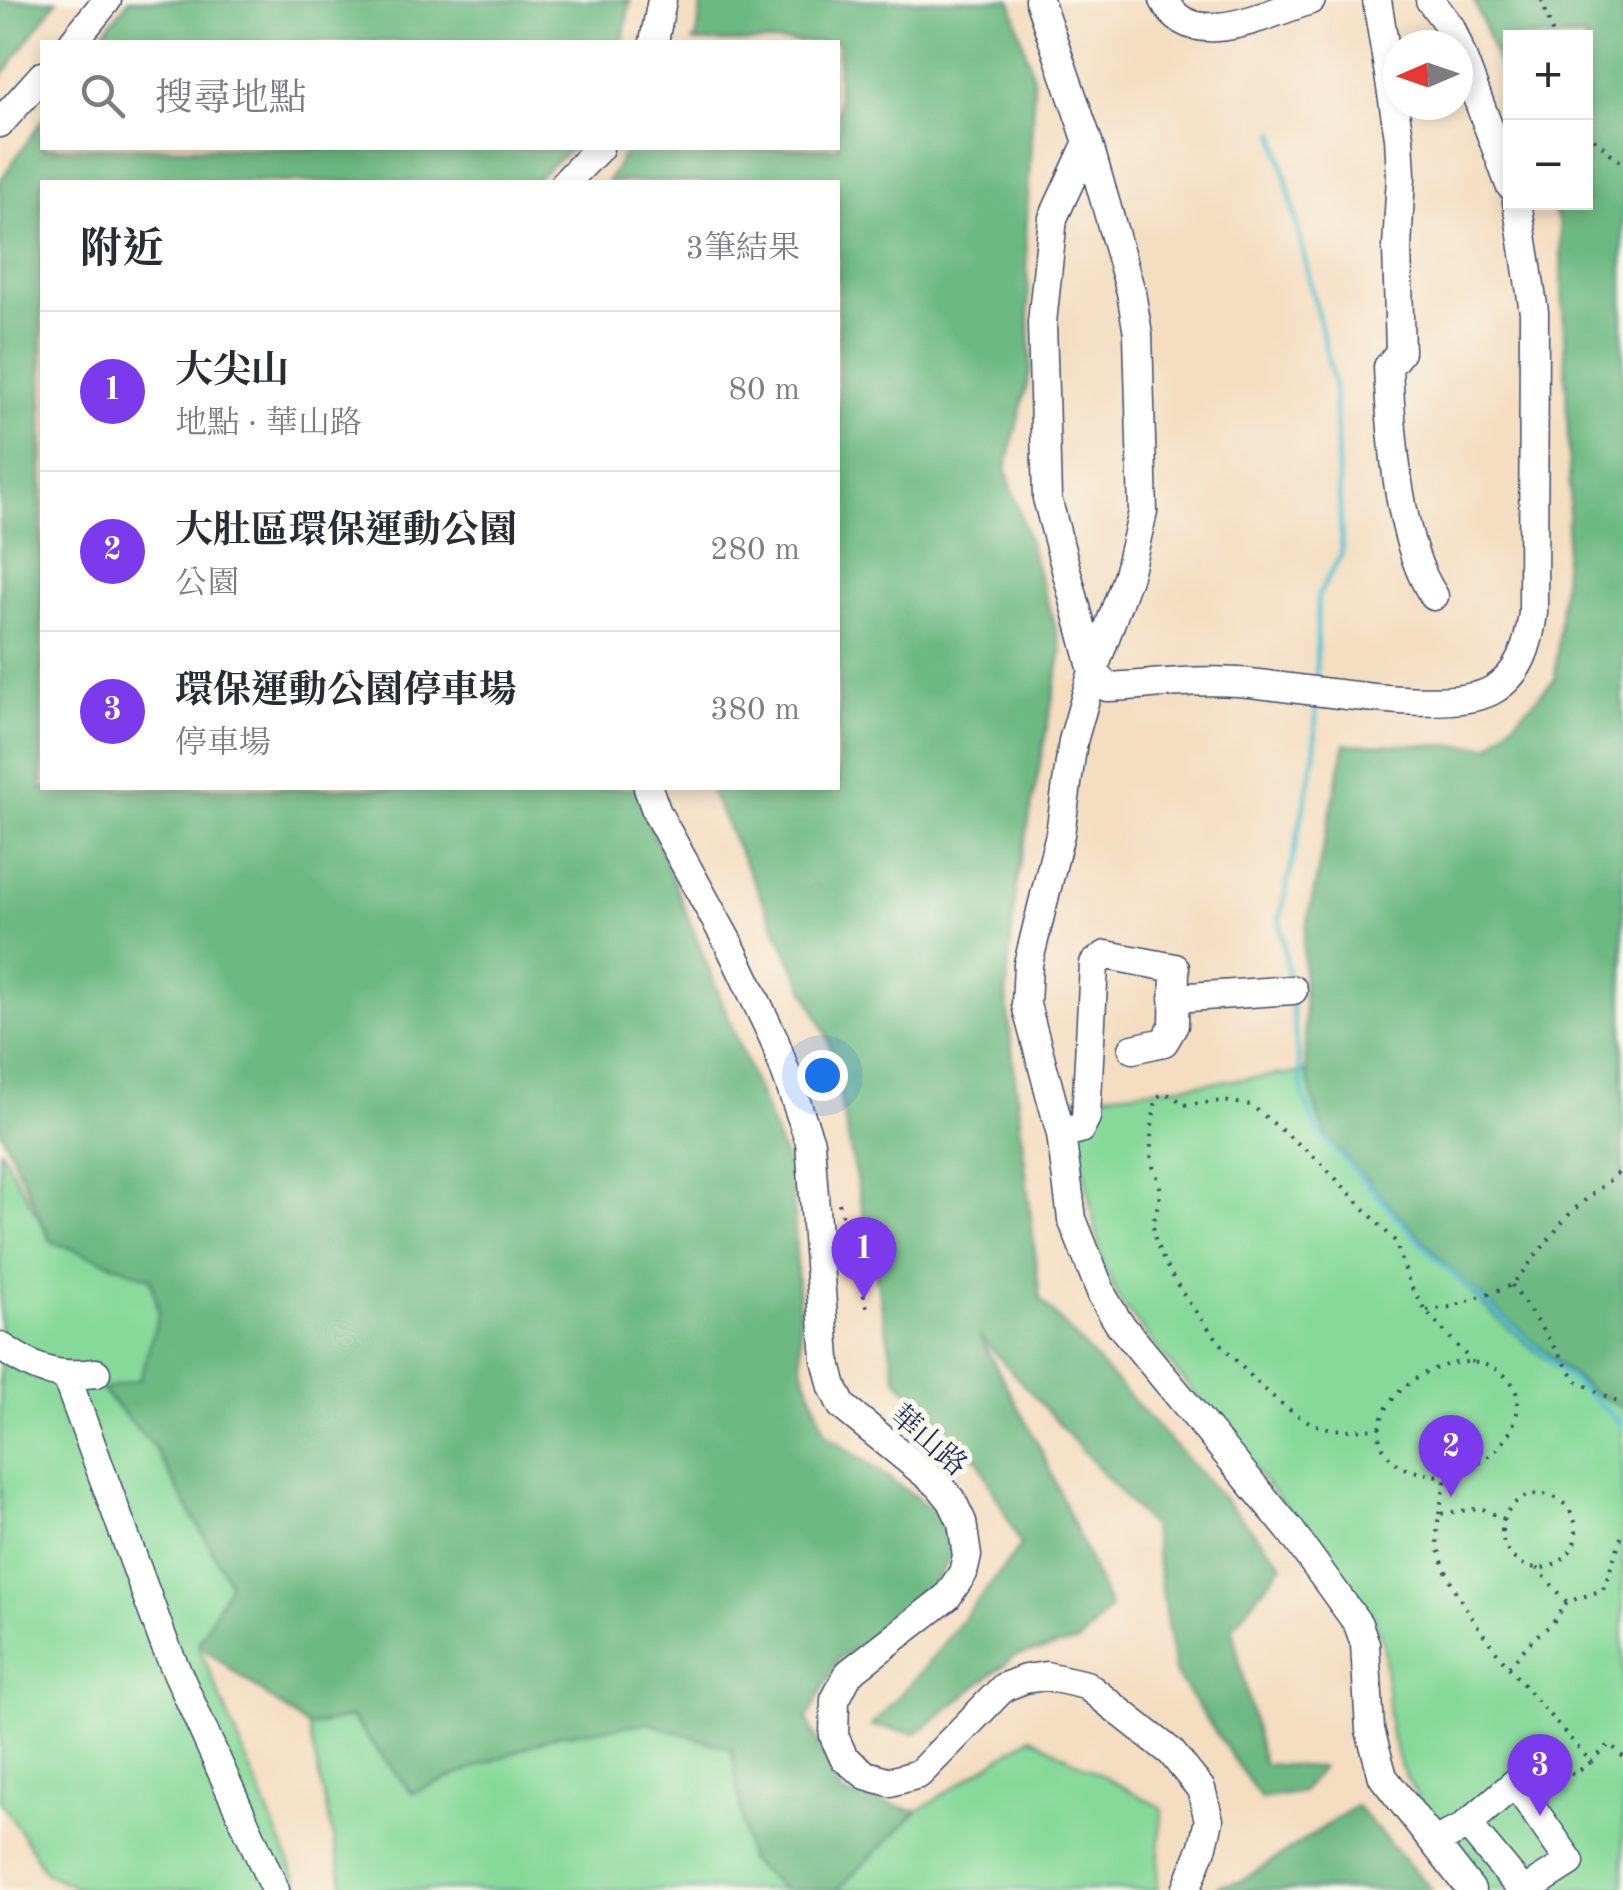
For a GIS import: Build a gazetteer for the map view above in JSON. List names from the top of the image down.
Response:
{
  "streets": {
    "street": ["華山路"]
  },
  "north": "left",
  "page": {
    "map_buttons": ["+", "−"],
    "search": "搜尋地點",
    "heading": ["附近", "3筆結果"],
    "list": [
      {
        "mark": "1",
        "name": "大尖山",
        "note": "地點 · 華山路",
        "value": "80 m"
      },
      {
        "mark": "2",
        "name": "大肚區環保運動公園",
        "note": "公園",
        "value": "280 m"
      },
      {
        "mark": "3",
        "name": "環保運動公園停車場",
        "note": "停車場",
        "value": "380 m"
      }
    ],
    "pins": ["1", "2", "3"]
  }
}
